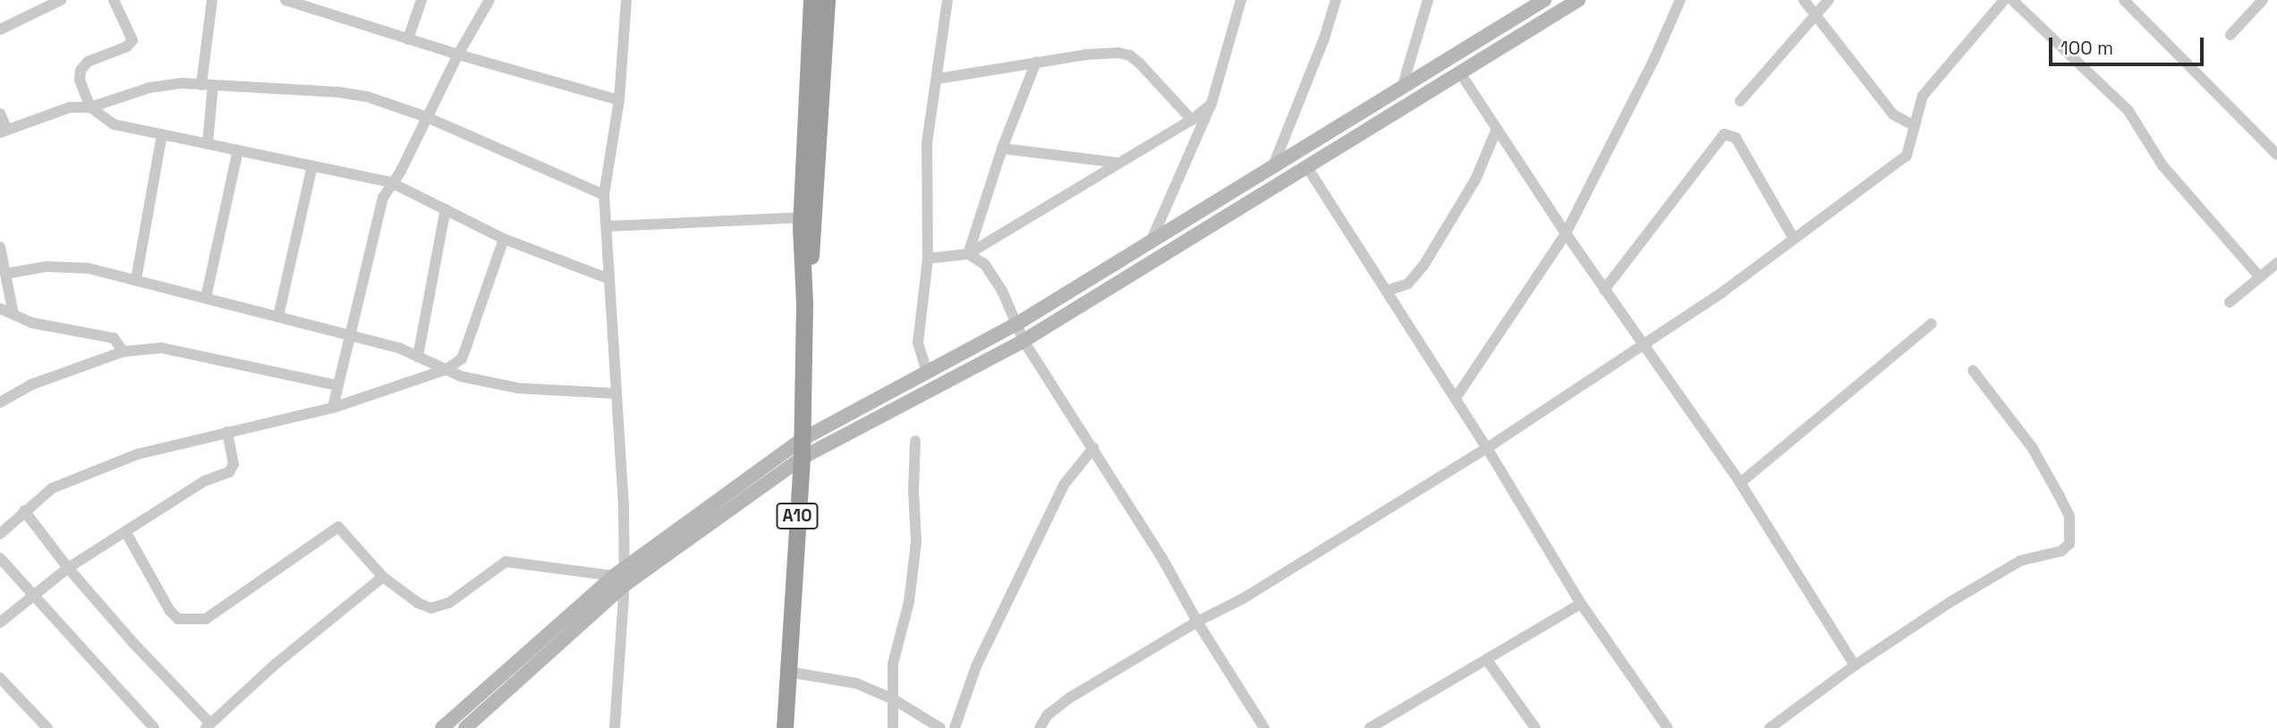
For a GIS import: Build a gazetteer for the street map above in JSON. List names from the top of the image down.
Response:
{
  "streets": {
    "highway": ["A10"]
  },
  "scale_bar": "100 m"
}
